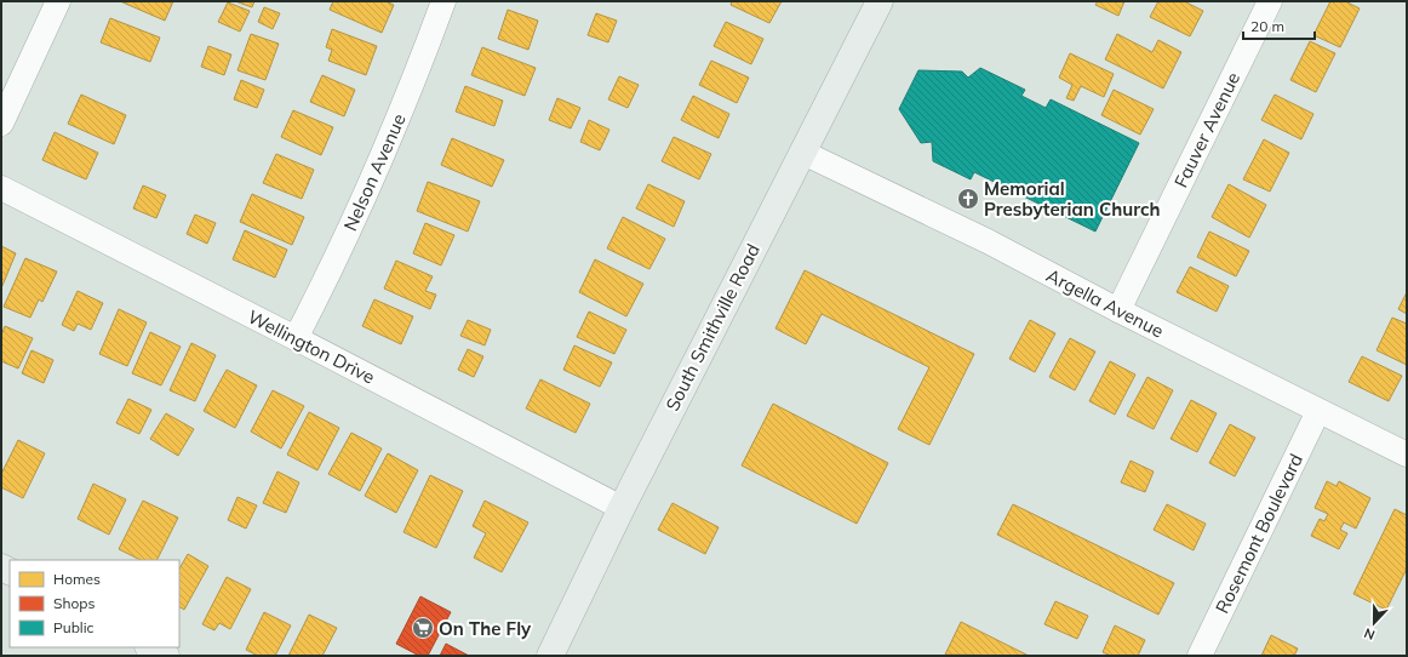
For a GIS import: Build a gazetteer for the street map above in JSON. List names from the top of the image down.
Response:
{
  "streets": {
    "main road": ["South Smithville Road"],
    "street": [
      "Fauver Avenue",
      "Nelson Avenue",
      "Argella Avenue",
      "Wellington Drive",
      "Rosemont Boulevard"
    ]
  },
  "crossings": [
    ["Fauver Avenue", "Argella Avenue"],
    ["Nelson Avenue", "Wellington Drive"],
    ["Argella Avenue", "South Smithville Road"],
    ["Argella Avenue", "Rosemont Boulevard"],
    ["South Smithville Road", "Wellington Drive"]
  ],
  "places": {
    "church": ["Memorial Presbyterian Church"],
    "supermarket": ["On The Fly"]
  },
  "legend": ["Homes", "Shops", "Public"],
  "scale_bar": "20 m",
  "north": "bottom"
}
